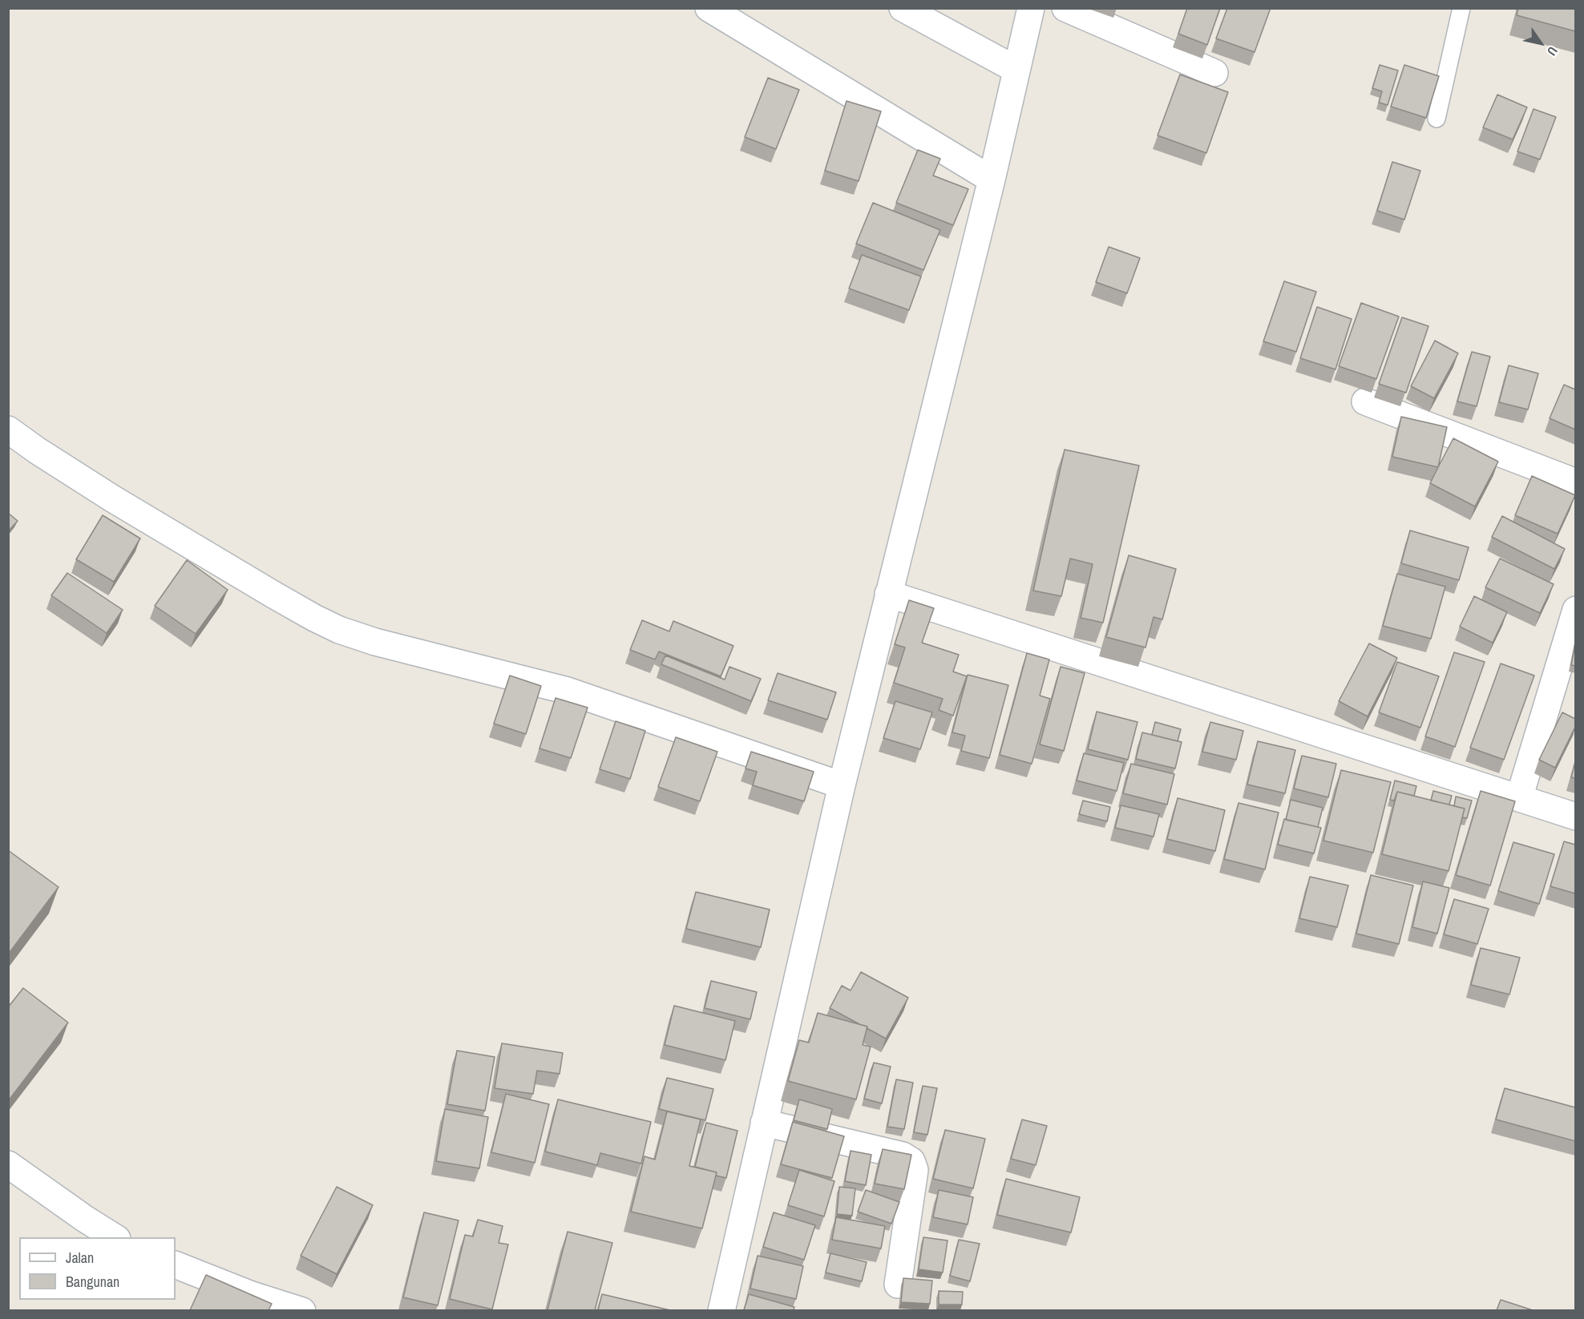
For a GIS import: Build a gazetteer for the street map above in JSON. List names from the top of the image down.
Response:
{
  "legend": ["Jalan", "Bangunan"],
  "north": "bottom right"
}
